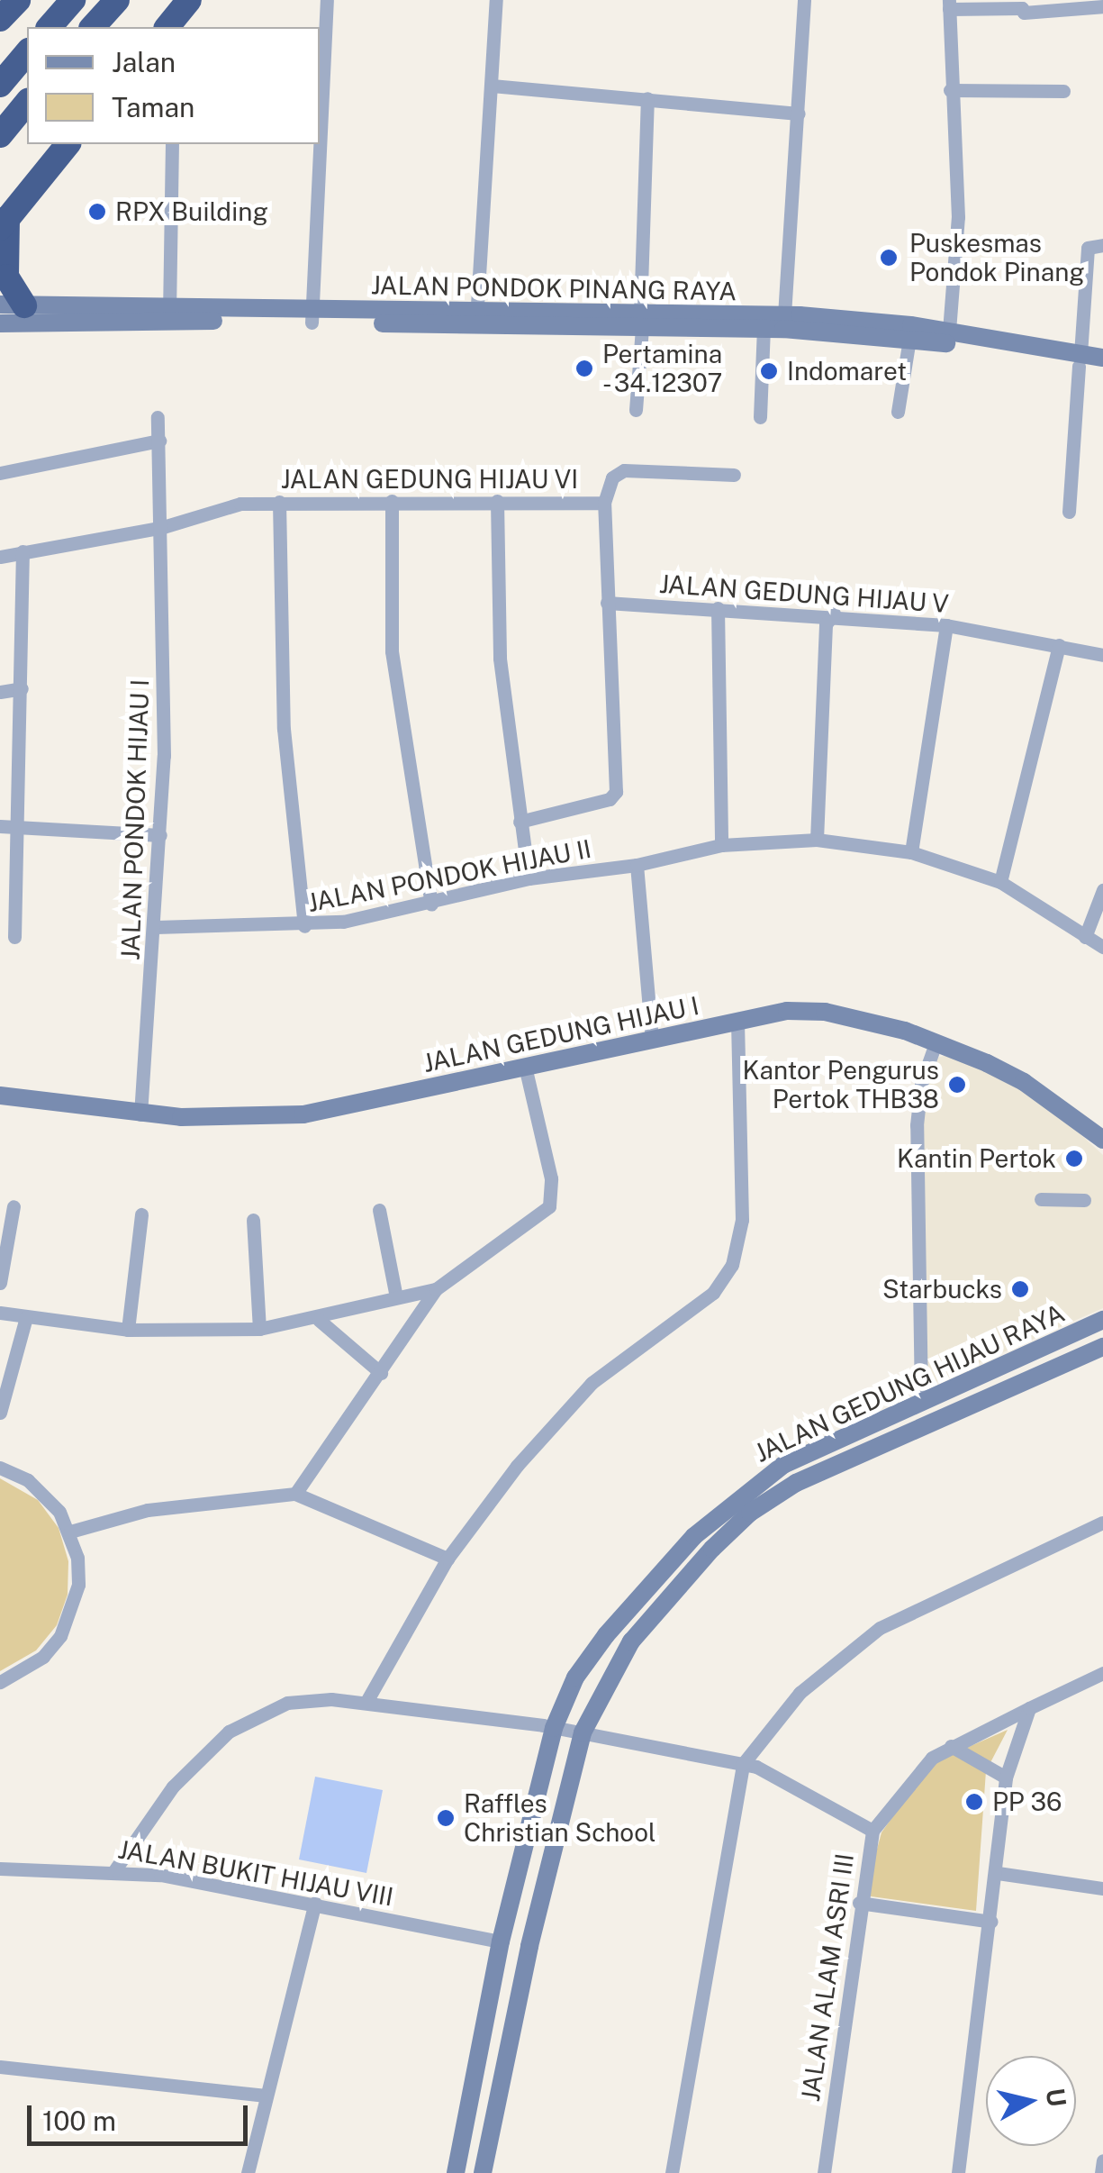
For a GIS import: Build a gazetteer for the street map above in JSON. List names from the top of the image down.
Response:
{
  "streets": {
    "main road": ["JALAN PONDOK PINANG RAYA", "JALAN GEDUNG HIJAU I", "JALAN GEDUNG HIJAU RAYA"],
    "street": [
      "JALAN GEDUNG HIJAU VI",
      "JALAN GEDUNG HIJAU V",
      "JALAN PONDOK HIJAU I",
      "JALAN PONDOK HIJAU II",
      "JALAN BUKIT HIJAU VIII",
      "JALAN ALAM ASRI III"
    ]
  },
  "crossings": [
    ["JALAN GEDUNG HIJAU VI", "JALAN PONDOK HIJAU I"],
    ["JALAN PONDOK HIJAU I", "JALAN PONDOK HIJAU II"],
    ["JALAN PONDOK HIJAU I", "JALAN GEDUNG HIJAU I"],
    ["JALAN GEDUNG HIJAU RAYA", "JALAN BUKIT HIJAU VIII"]
  ],
  "places": [
    "RPX Building",
    "Puskesmas Pondok Pinang",
    "Pertamina - 34.12307",
    "Indomaret",
    "Kantor Pengurus Pertok THB38",
    "Kantin Pertok",
    "Starbucks",
    "PP 36",
    "Raffles Christian School"
  ],
  "legend": ["Jalan", "Taman"],
  "scale_bar": "100 m",
  "north": "right"
}
